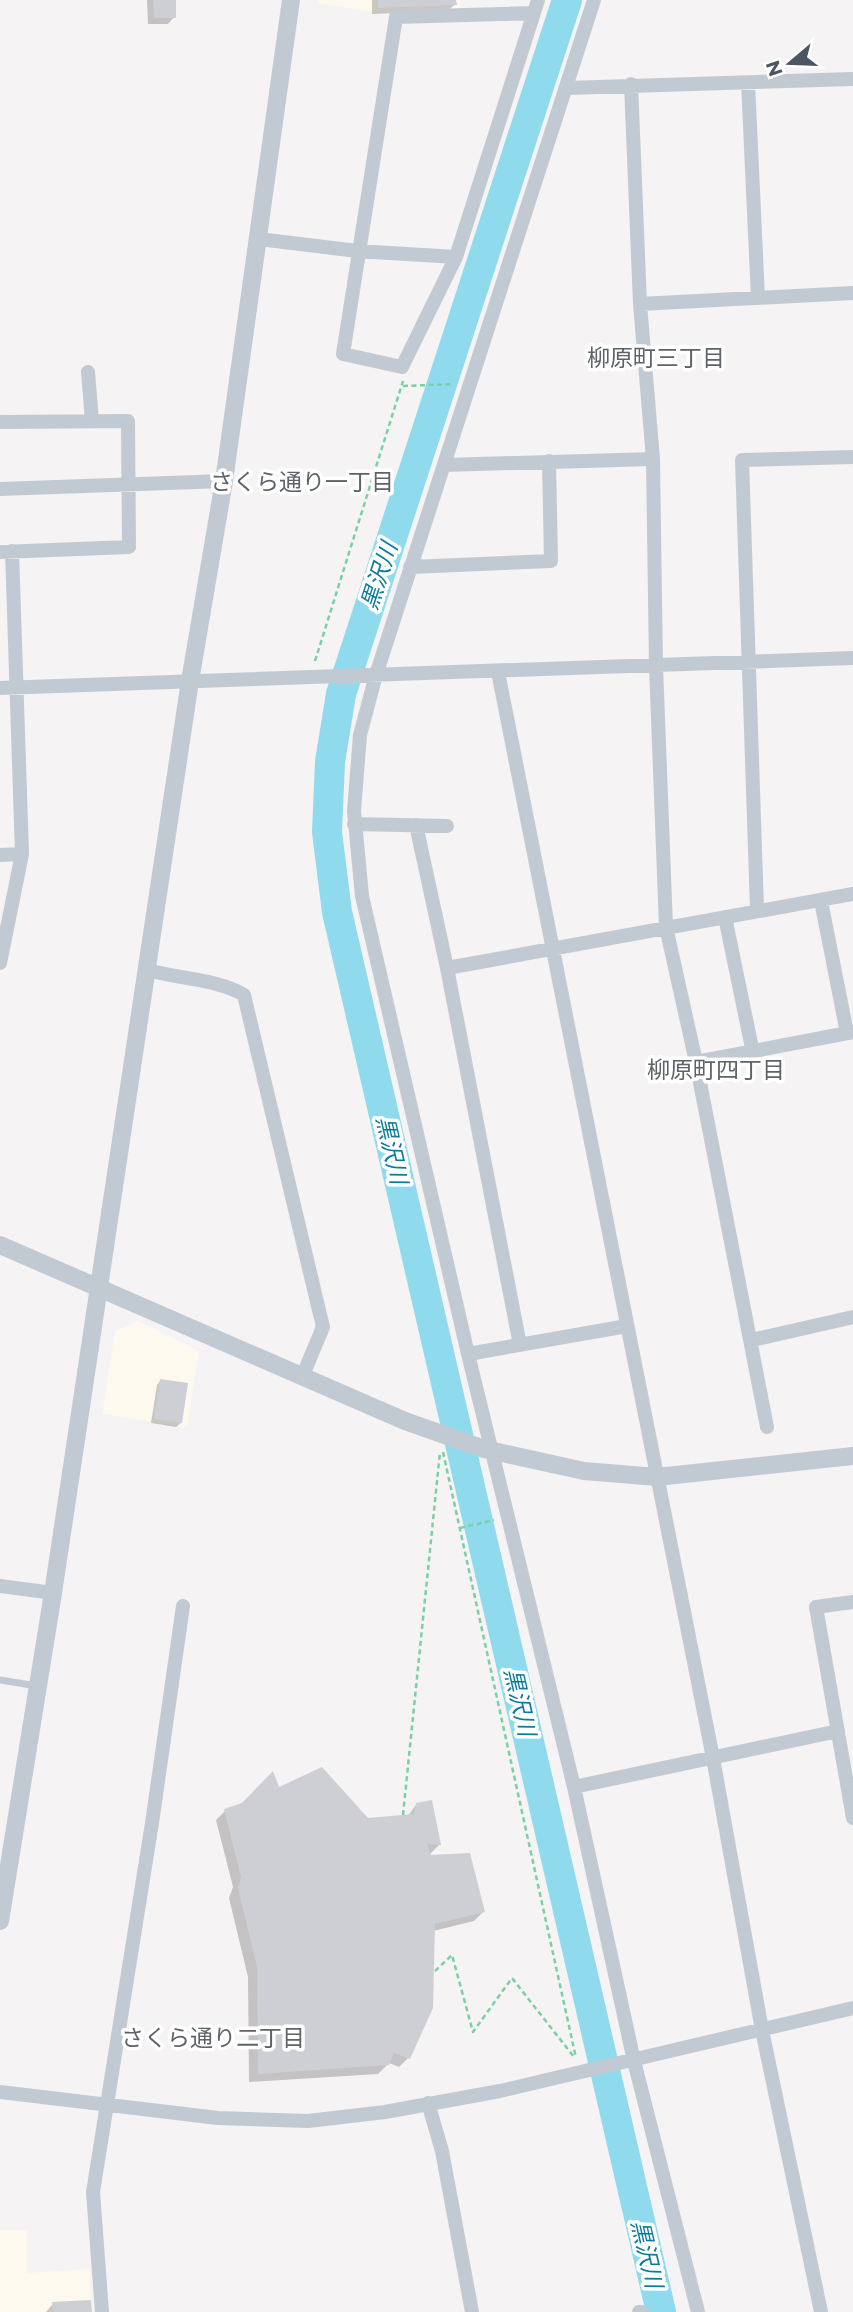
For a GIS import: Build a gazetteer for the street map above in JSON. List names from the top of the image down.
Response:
{
  "districts": [
    "柳原町三丁目",
    "さくら通り一丁目",
    "柳原町四丁目",
    "さくら通り二丁目"
  ],
  "water": ["黒沢川"],
  "north": "left"
}
